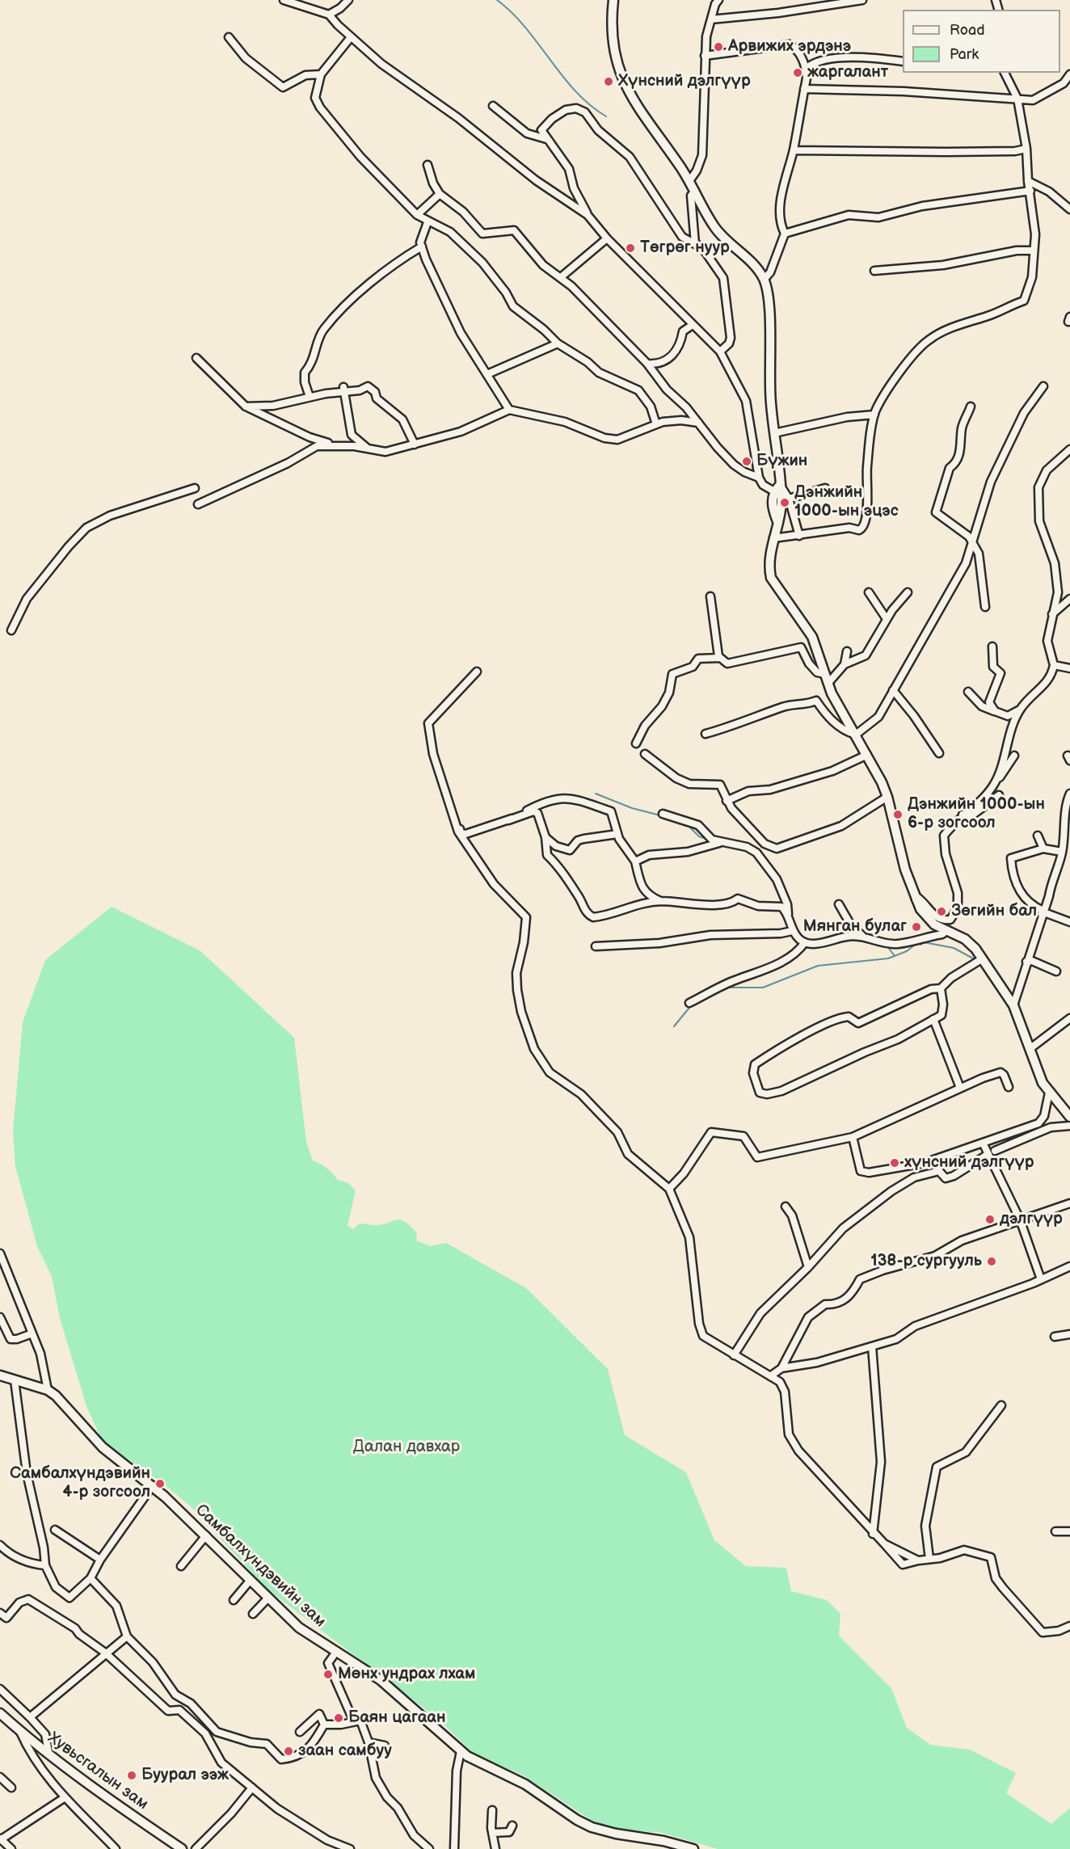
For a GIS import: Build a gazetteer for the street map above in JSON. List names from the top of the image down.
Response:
{
  "streets": {
    "street": ["Самбалхүндэвийн зам", "Хувьсгалын зам"]
  },
  "parks": ["Далан давхар"],
  "places": [
    "Арвижих эрдэнэ",
    "жаргалант",
    "Хүнсний дэлгүүр",
    "Төгрөг нуур",
    "Бүжин",
    "Дэнжийн 1000-ын эцэс",
    "Дэнжийн 1000-ын 6-р зогсоол",
    "Зөгийн бал",
    "Мянган булаг",
    "хүнсний дэлгүүр",
    "дэлгүүр",
    "138-р сургууль",
    "Самбалхүндэвийн 4-р зогсоол",
    "Мөнх ундрах лхам",
    "Баян цагаан",
    "заан самбуу",
    "Буурал ээж"
  ],
  "legend": ["Road", "Park"]
}
